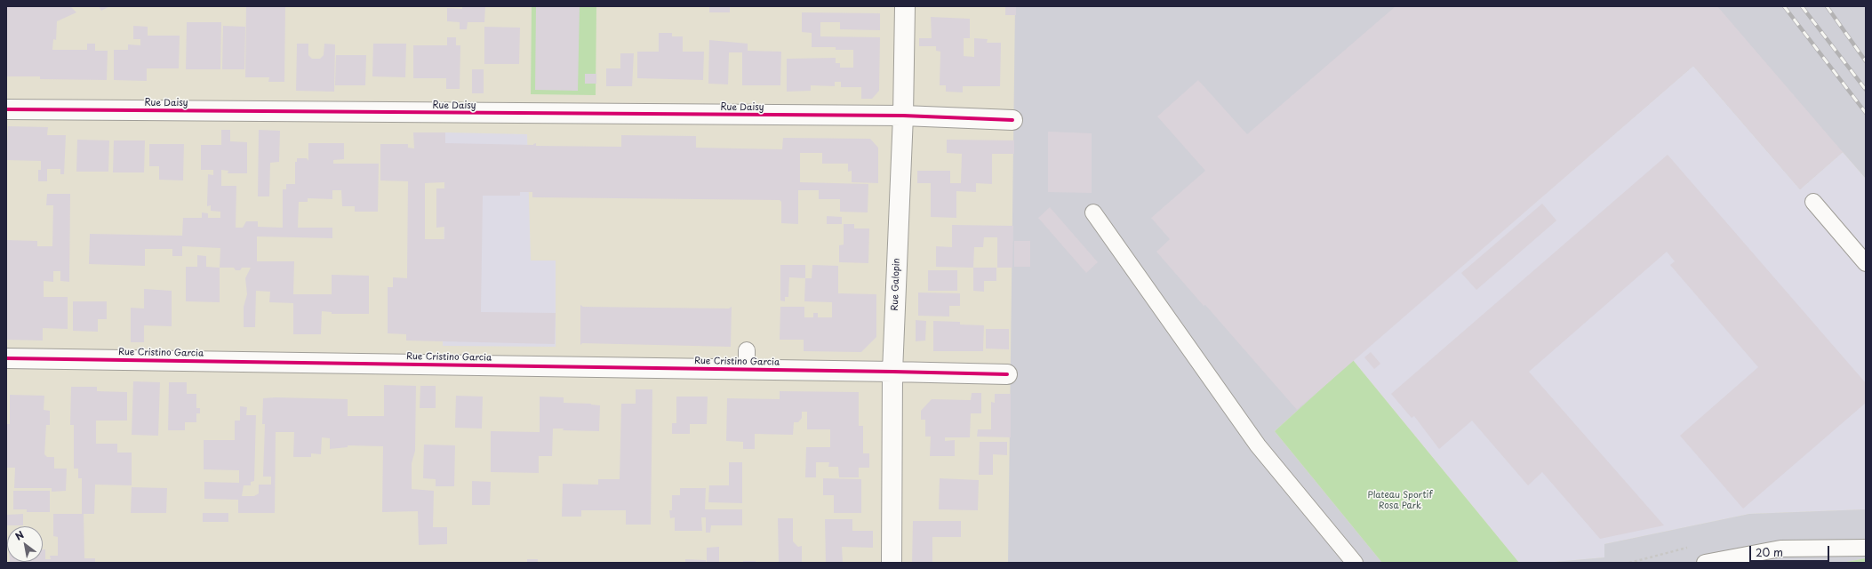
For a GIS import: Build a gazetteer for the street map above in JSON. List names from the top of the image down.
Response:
{
  "streets": {
    "street": ["Rue Daisy", "Rue Galopin", "Rue Cristino Garcia"]
  },
  "crossings": [
    ["Rue Daisy", "Rue Galopin"],
    ["Rue Galopin", "Rue Cristino Garcia"]
  ],
  "parks": ["Plateau Sportif Rosa Park"],
  "scale_bar": "20 m",
  "north": "top left"
}
